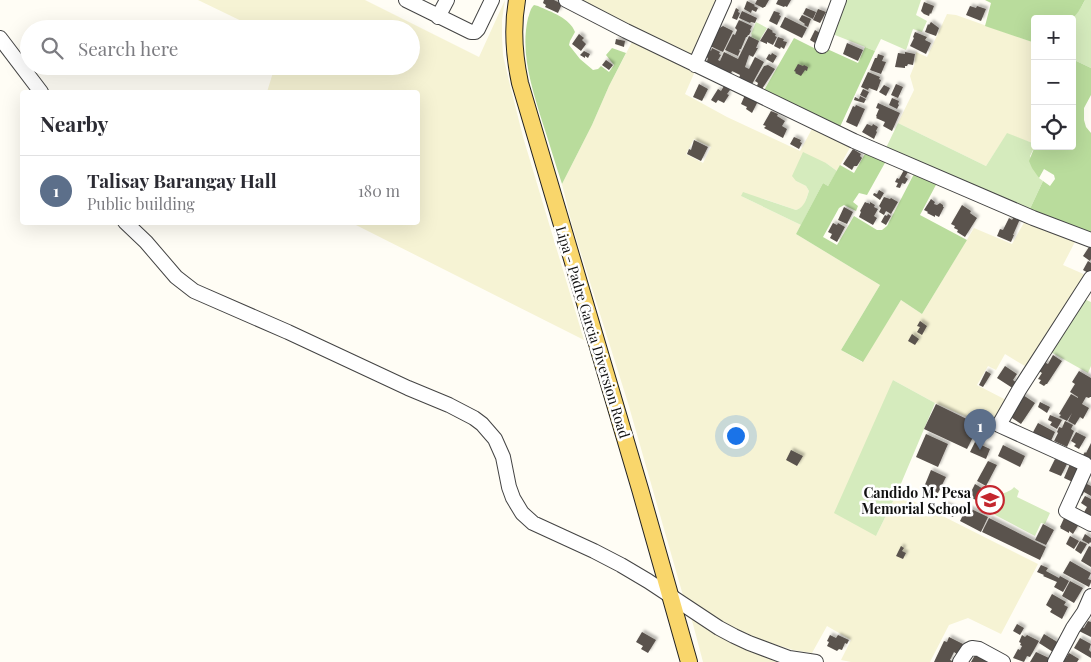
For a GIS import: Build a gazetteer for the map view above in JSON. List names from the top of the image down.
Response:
{
  "streets": {
    "main road": ["Lipa - Padre Garcia Diversion Road"]
  },
  "places": {
    "school or university": ["Candido M. Pesa Memorial School"]
  },
  "page": {
    "map_buttons": ["+", "−"],
    "search": "Search here",
    "heading": "Nearby",
    "list": [
      {
        "mark": "1",
        "name": "Talisay Barangay Hall",
        "note": "Public building",
        "value": "180 m"
      }
    ],
    "pins": "1"
  }
}
